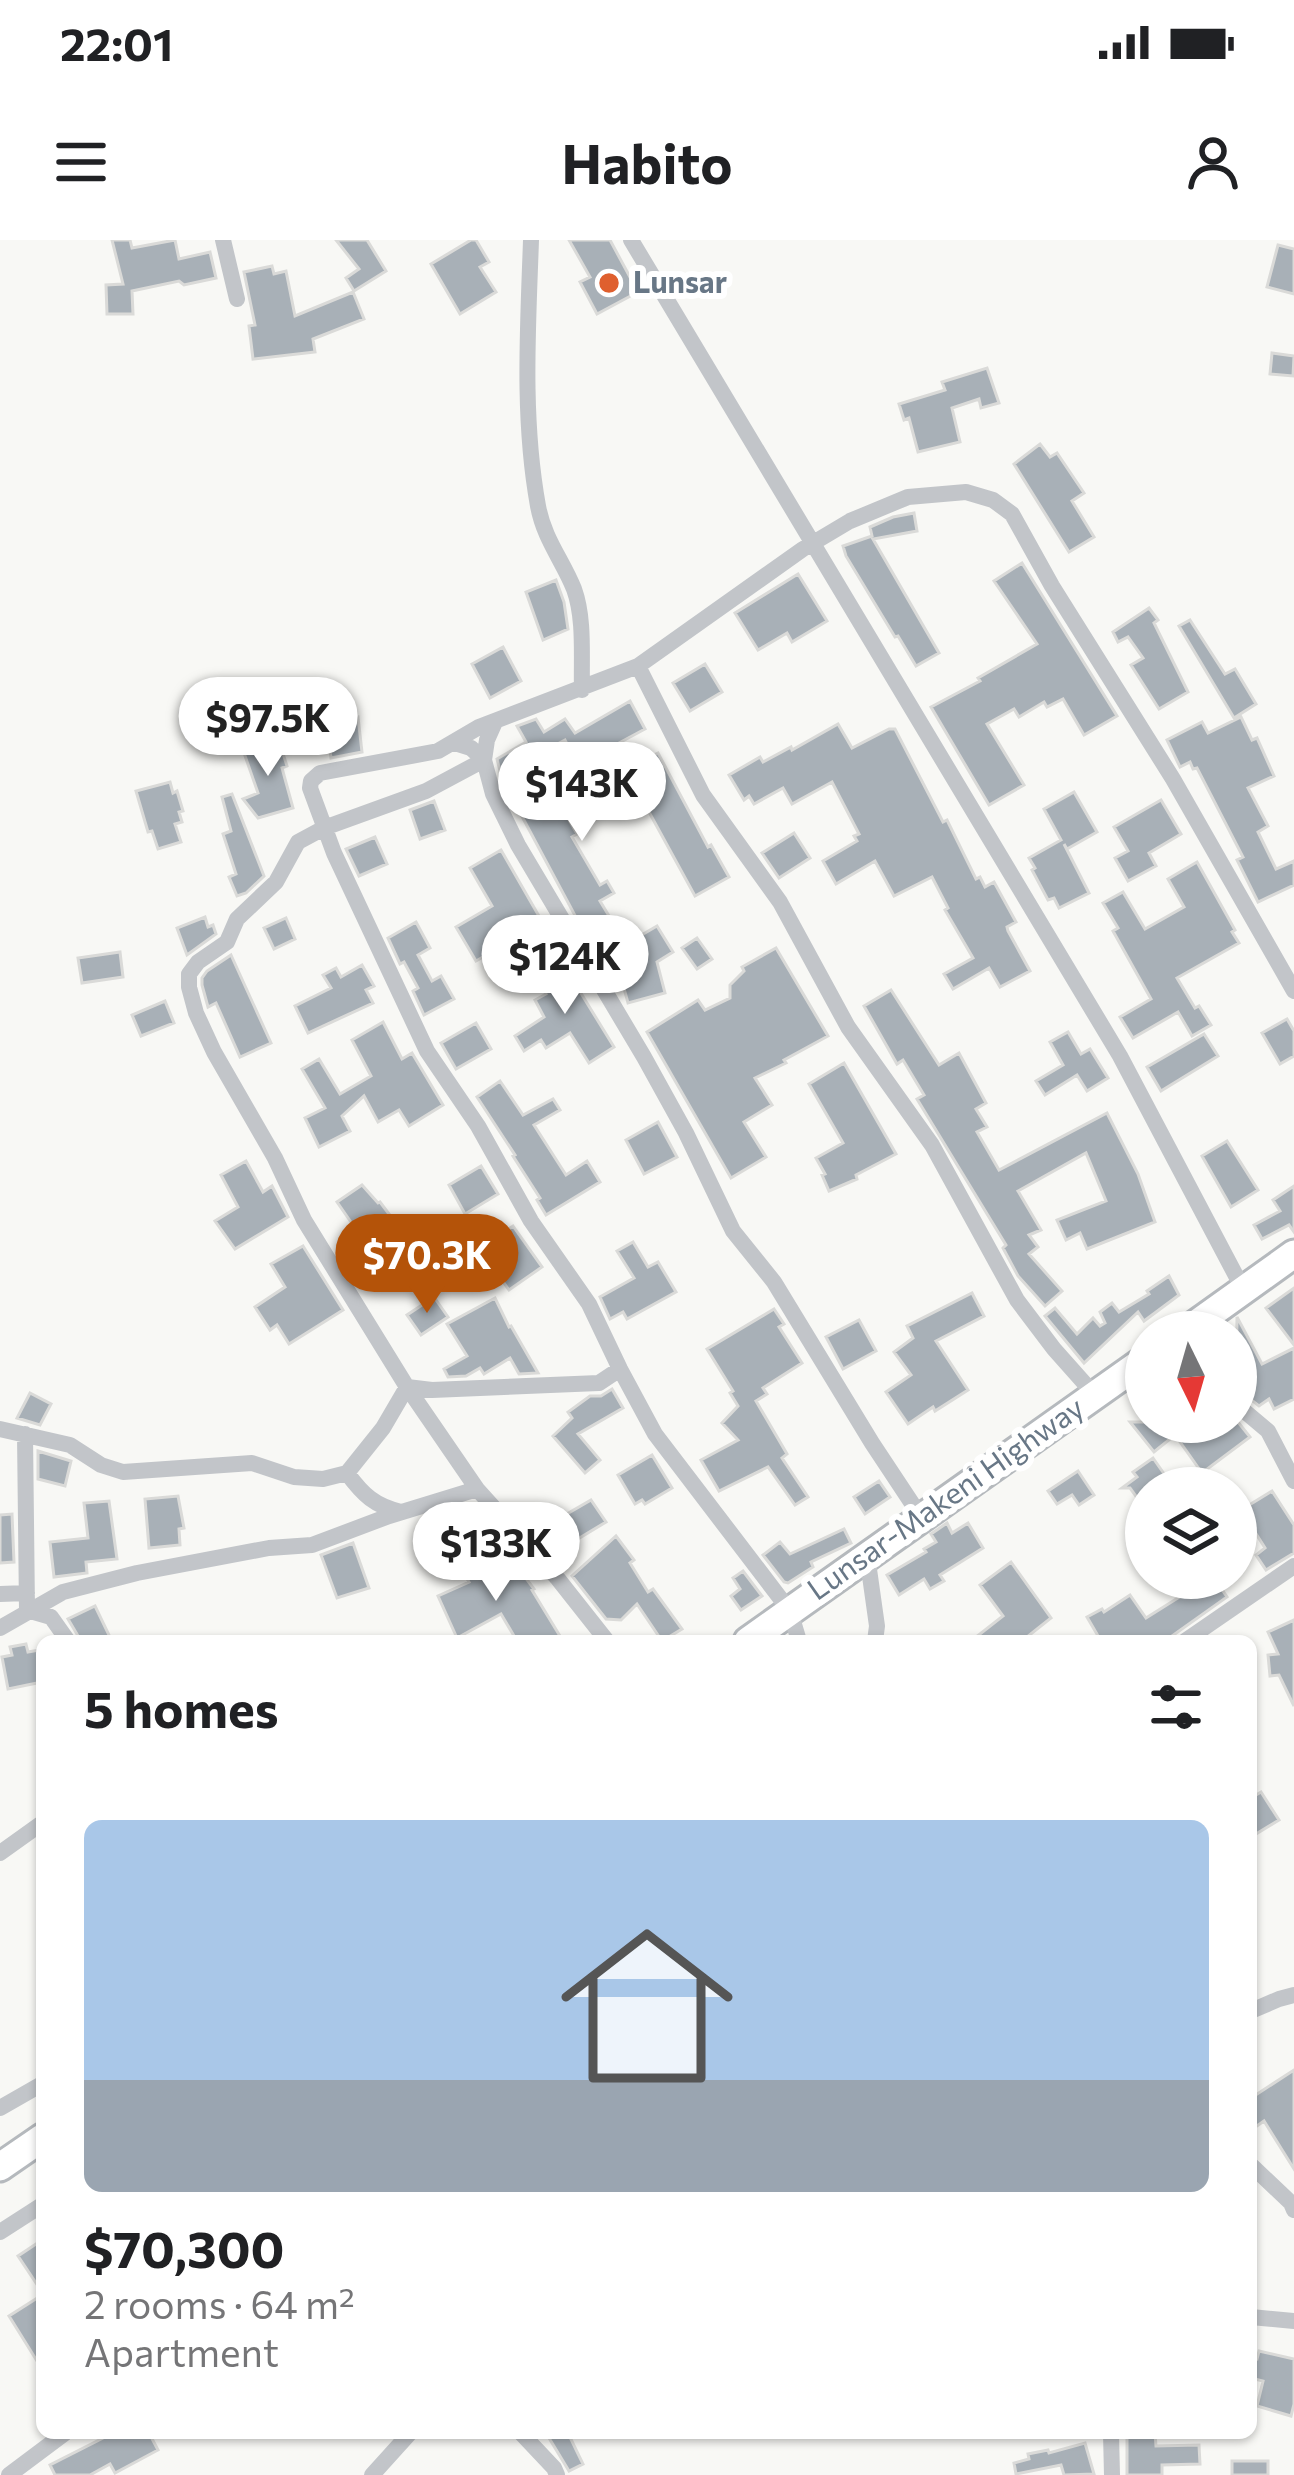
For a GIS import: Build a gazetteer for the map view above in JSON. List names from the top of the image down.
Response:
{
  "streets": {
    "main road": ["Lunsar-Makeni Highway"]
  },
  "places": ["Lunsar"],
  "north": "bottom",
  "page": {
    "status": "22:01",
    "header": "Habito",
    "price": [
      "$97.5K",
      "$143K",
      "$124K",
      "$70.3K",
      "$133K"
    ],
    "heading": "5 homes",
    "list": [
      {
        "name": "$70,300",
        "note": "2 rooms · 64 m² · Apartment"
      }
    ]
  }
}
